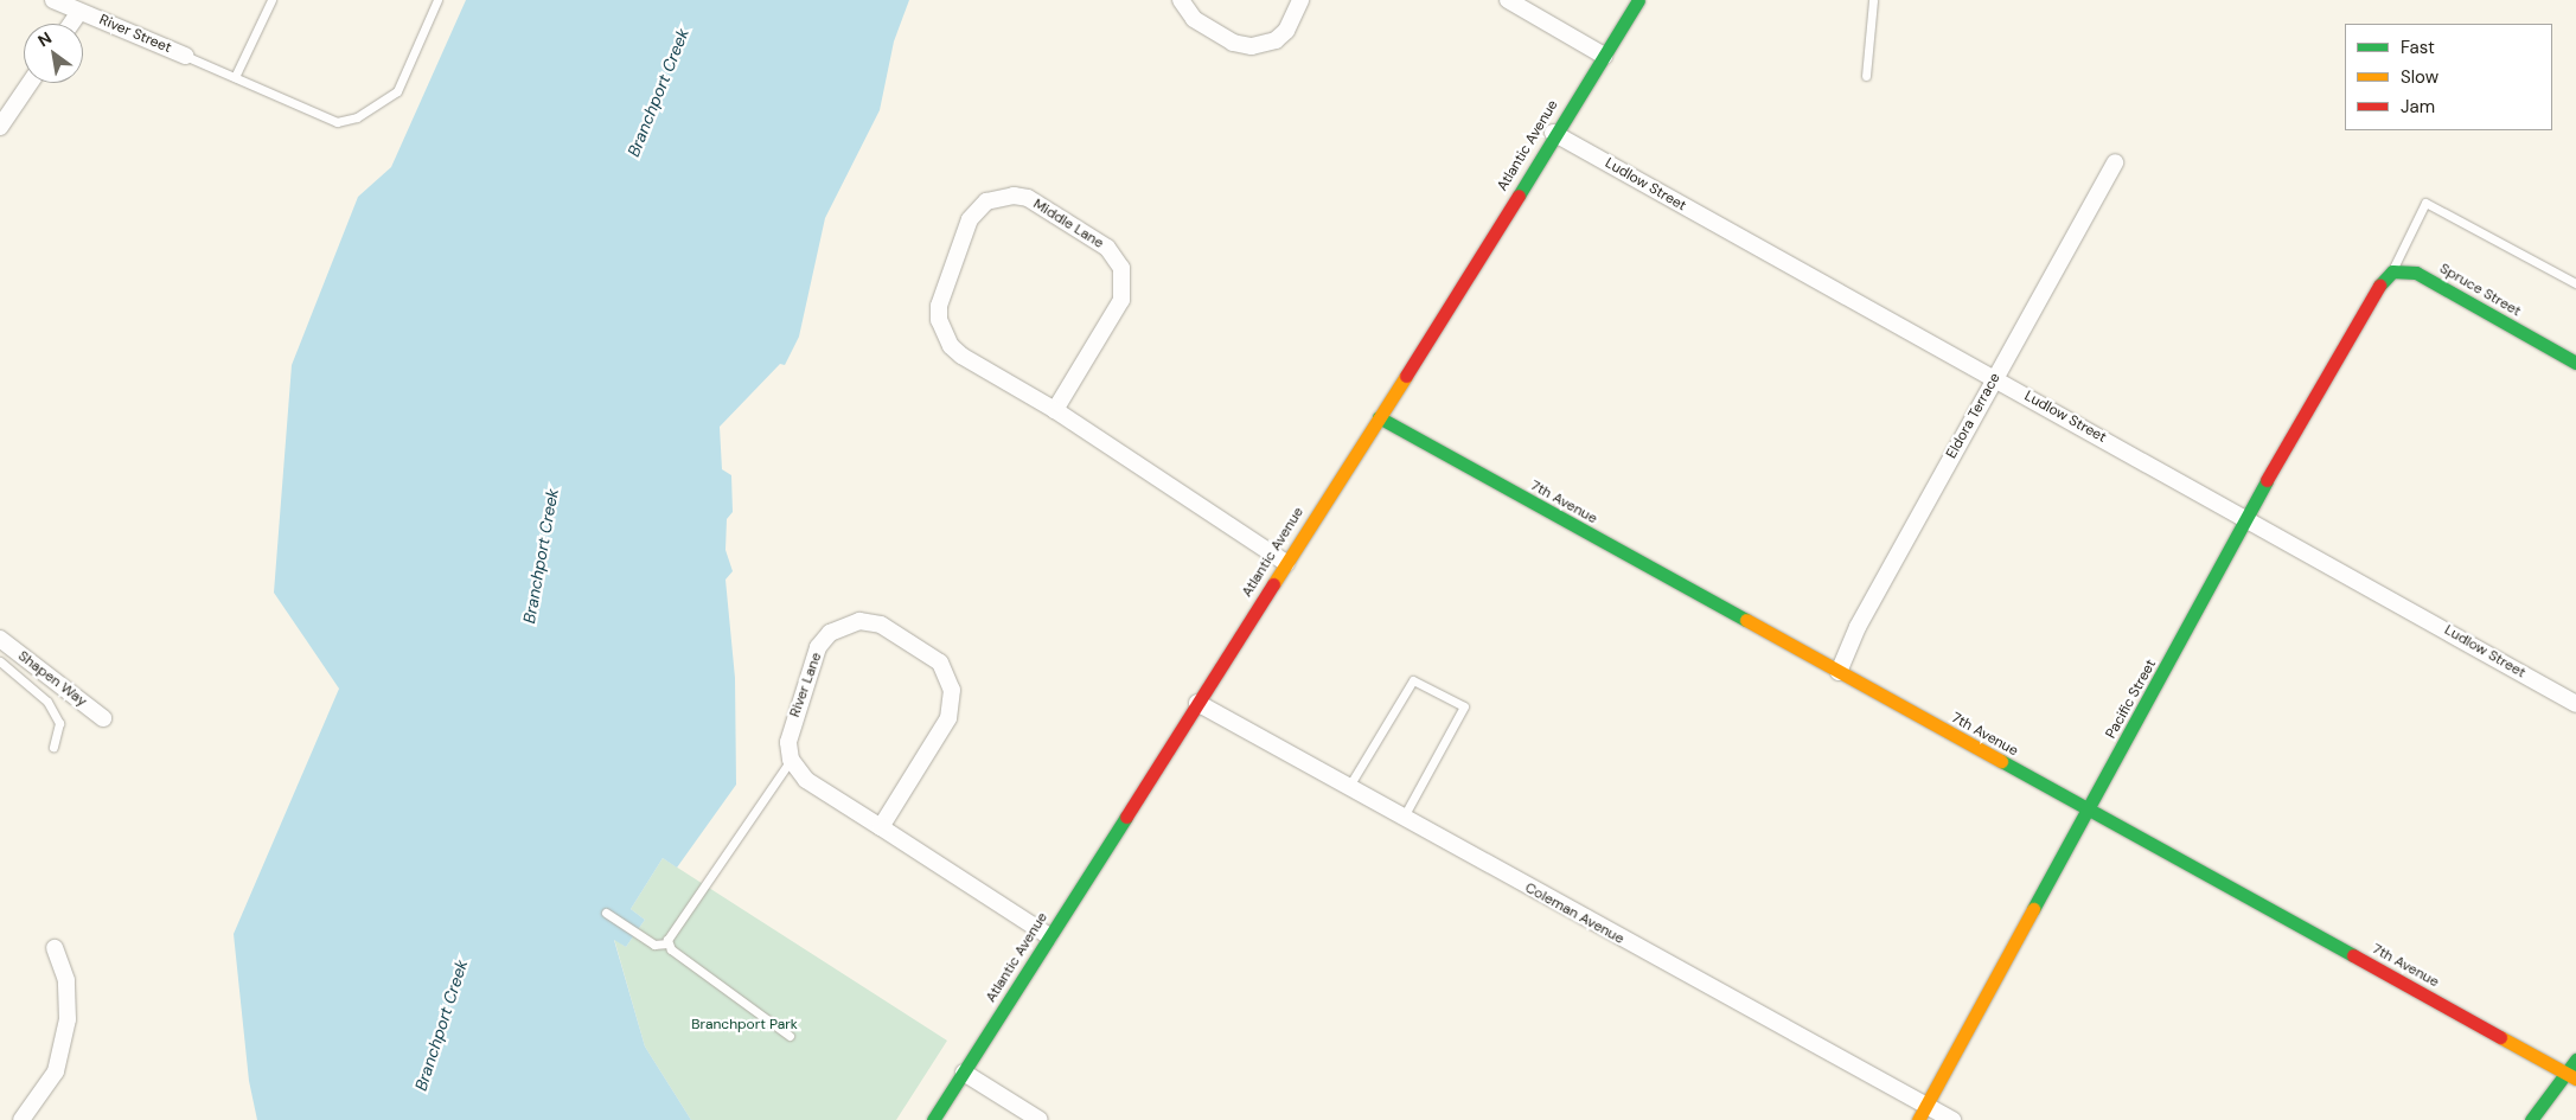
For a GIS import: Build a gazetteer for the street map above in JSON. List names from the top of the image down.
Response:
{
  "streets": {
    "street": [
      "River Street",
      "Atlantic Avenue",
      "Ludlow Street",
      "Middle Lane",
      "Spruce Street",
      "Eldora Terrace",
      "7th Avenue",
      "Shapen Way",
      "River Lane",
      "Pacific Street",
      "Coleman Avenue"
    ]
  },
  "crossings": [
    ["Atlantic Avenue", "Ludlow Street"],
    ["Atlantic Avenue", "Middle Lane"],
    ["Atlantic Avenue", "7th Avenue"],
    ["Atlantic Avenue", "Coleman Avenue"],
    ["Ludlow Street", "Eldora Terrace"],
    ["Ludlow Street", "Pacific Street"],
    ["Spruce Street", "Pacific Street"],
    ["Eldora Terrace", "7th Avenue"],
    ["7th Avenue", "Pacific Street"],
    ["Pacific Street", "Coleman Avenue"]
  ],
  "water": ["Branchport Creek"],
  "parks": ["Branchport Park"],
  "legend": ["Fast", "Slow", "Jam"],
  "north": "top left"
}
